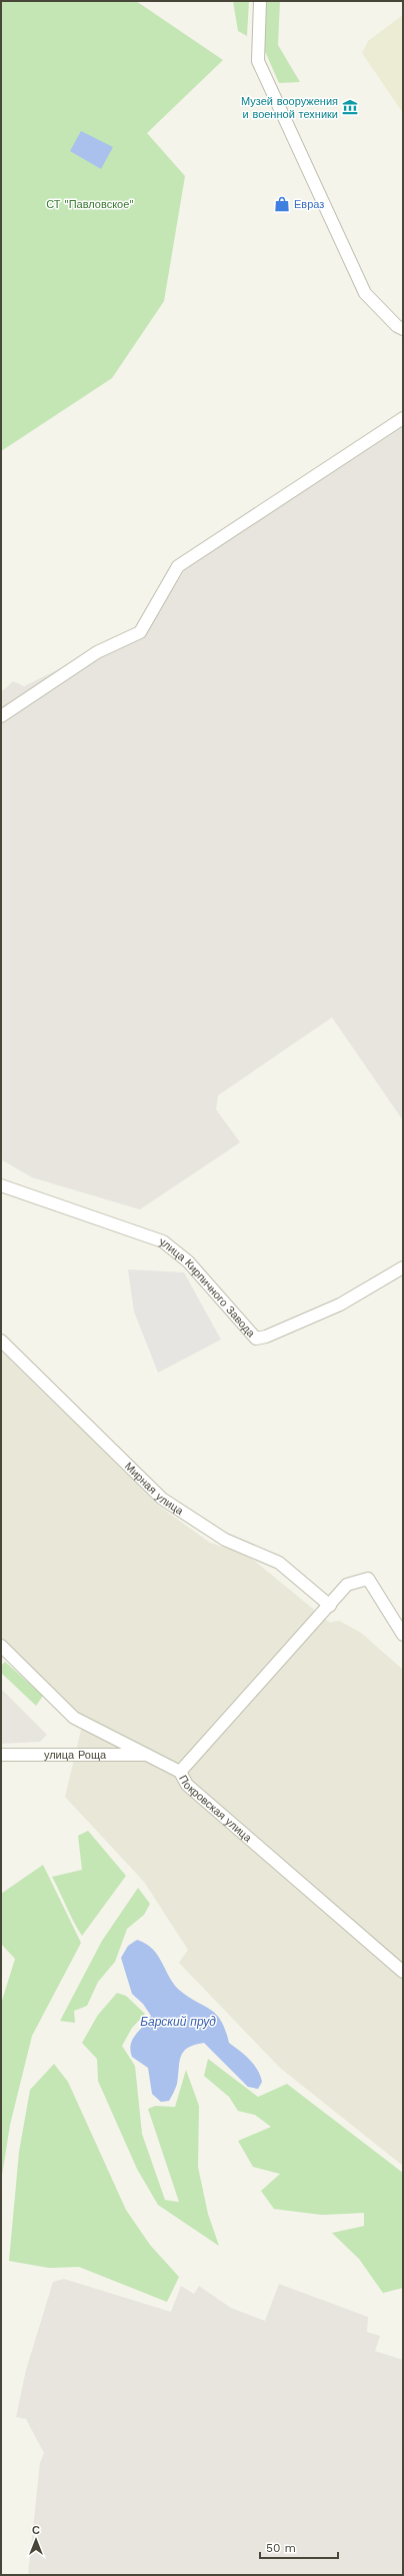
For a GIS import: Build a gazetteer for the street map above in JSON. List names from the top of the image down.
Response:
{
  "streets": {
    "street": [
      "улица Кирпичного Завода",
      "Мирная улица",
      "улица Роща",
      "Покровская улица"
    ]
  },
  "crossings": [
    ["улица Роща", "Покровская улица"]
  ],
  "water": ["Барский пруд"],
  "parks": ["СТ \"Павловское\""],
  "places": {
    "museum": ["Музей вооружения и военной техники"],
    "shop": ["Евраз"]
  },
  "scale_bar": "50 m",
  "north": "top"
}
